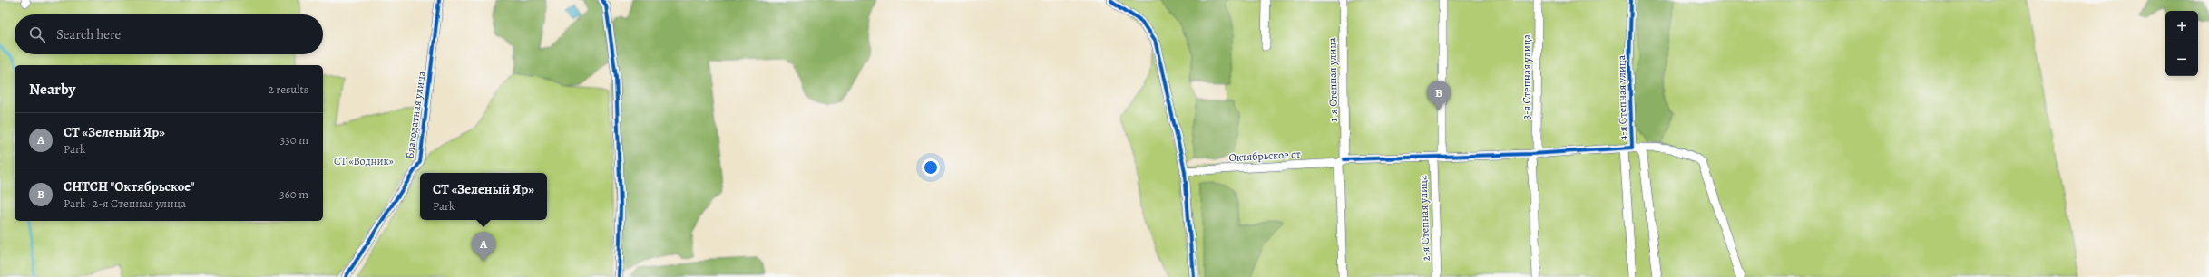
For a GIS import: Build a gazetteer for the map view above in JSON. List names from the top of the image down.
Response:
{
  "streets": {
    "street": [
      "3-я Степная улица",
      "1-я Степная улица",
      "4-я Степная улица",
      "Благодатная улица",
      "Октябрьское ст",
      "2-я Степная улица"
    ]
  },
  "crossings": [
    ["3-я Степная улица", "Октябрьское ст"],
    ["1-я Степная улица", "Октябрьское ст"],
    ["4-я Степная улица", "Октябрьское ст"],
    ["Октябрьское ст", "2-я Степная улица"]
  ],
  "parks": ["СТ «Водник»"],
  "page": {
    "map_buttons": ["+", "−"],
    "search": "Search here",
    "heading": ["Nearby", "2 results"],
    "pins": ["B", "A"],
    "list": [
      {
        "mark": "A",
        "name": "СТ «Зеленый Яр»",
        "note": "Park",
        "value": "330 m"
      },
      {
        "mark": "B",
        "name": "СНТСН \"Октябрьское\"",
        "note": "Park · 2-я Степная улица",
        "value": "360 m"
      }
    ],
    "popup": ["СТ «Зеленый Яр»", "Park"]
  }
}
